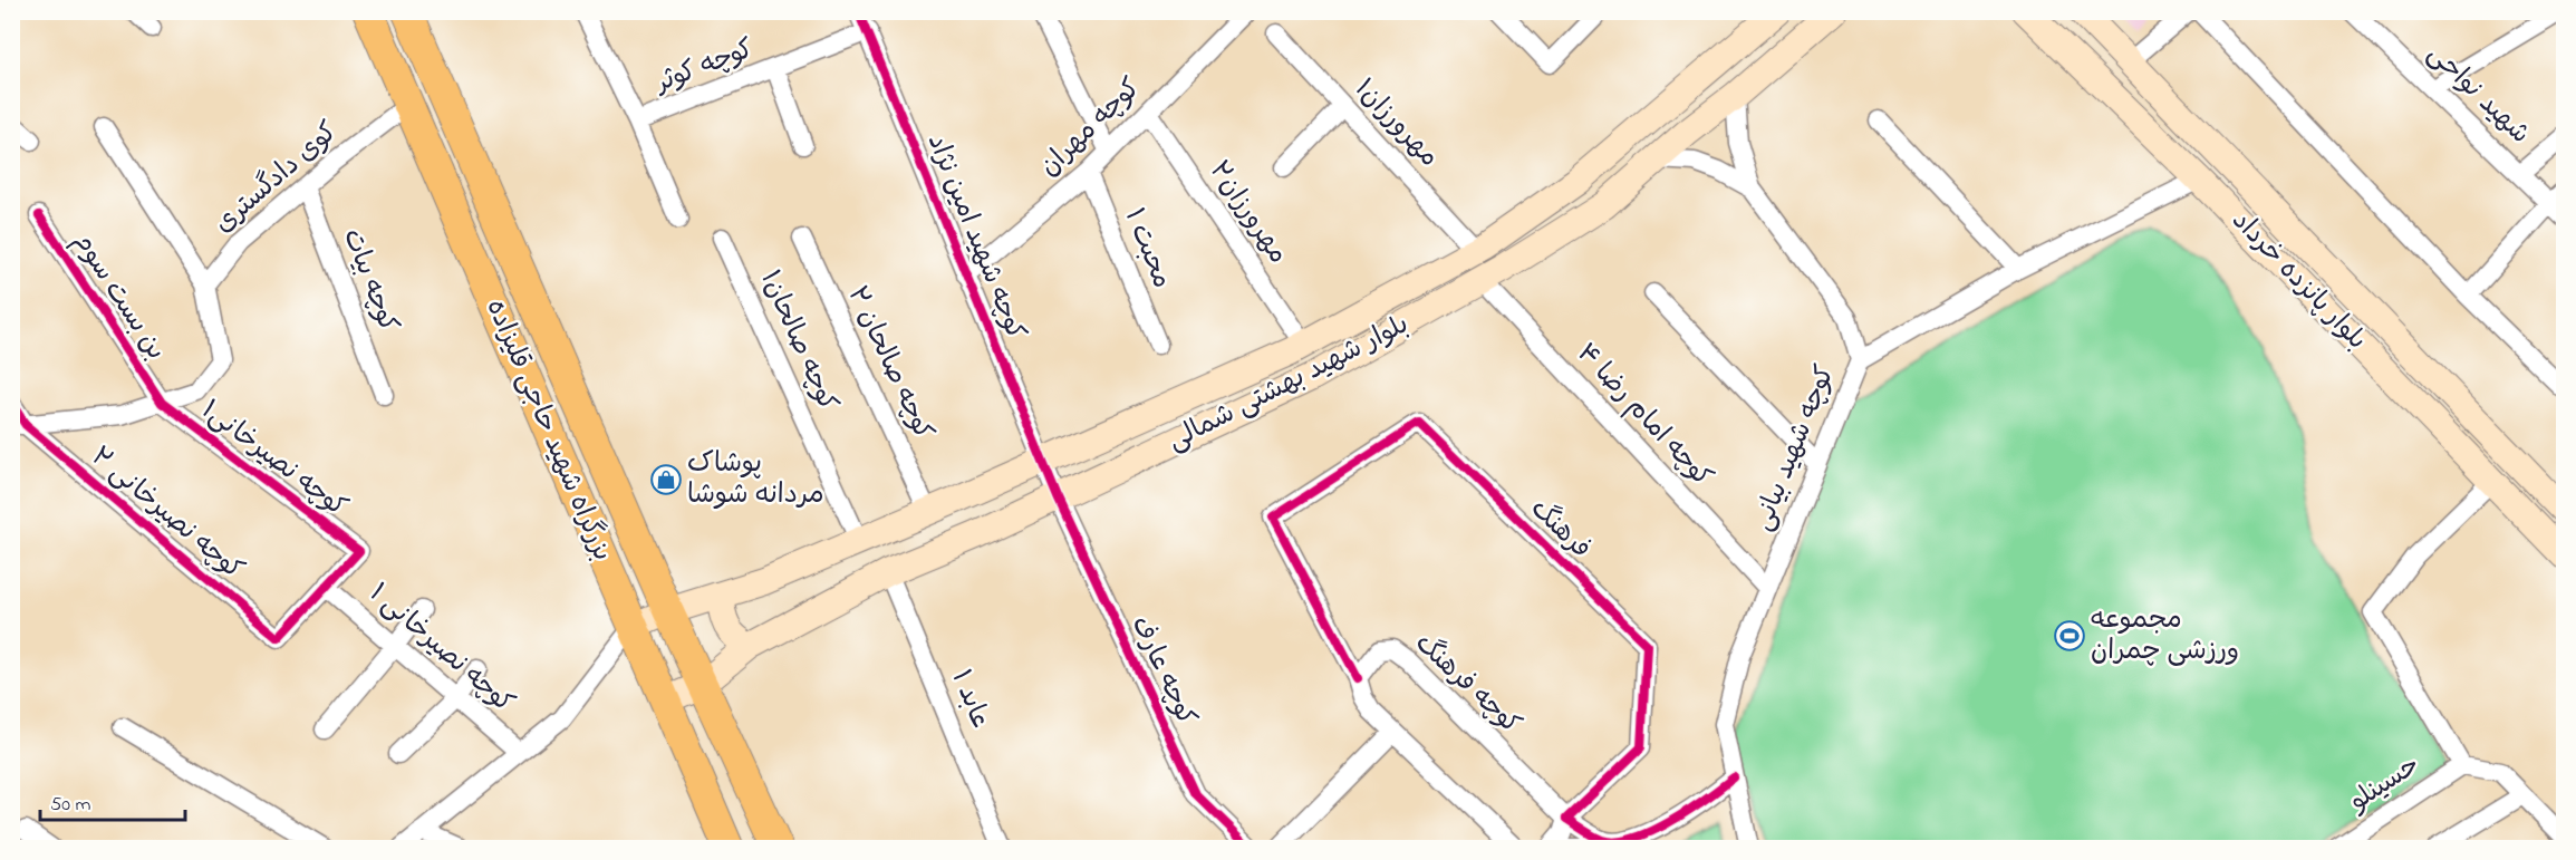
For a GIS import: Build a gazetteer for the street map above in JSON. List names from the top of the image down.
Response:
{
  "streets": {
    "highway": ["بزرگراه شهید حاجی قلیزاده"],
    "main road": ["بلوار پانزده خرداد", "بلوار شهید بهشتی شمالی"],
    "street": [
      "کوچه کوثر",
      "شهید نواحی",
      "مهرورزان۱",
      "کوچه مهران",
      "کوی دادگستری",
      "مهرورزان۲",
      "کوچه شهید امین نژاد",
      "محبت ۱",
      "کوچه بیات",
      "بن بست سوم",
      "کوچه صالحان۱",
      "کوچه صالحان ۲",
      "کوچه امام رضا ۴",
      "کوچه شهید بیانی",
      "کوچه نصیرخانی۱",
      "کوچه نصیرخانی ۲",
      "فرهنگ",
      "کوچه نصیرخانی ۱",
      "کوچه عارف",
      "کوچه فرهنگ",
      "عابد ۱",
      "حسینلو"
    ]
  },
  "crossings": [
    ["کوچه کوثر", "کوچه شهید امین نژاد"],
    ["مهرورزان۱", "بلوار شهید بهشتی شمالی"],
    ["کوچه مهران", "مهرورزان۲"],
    ["کوچه مهران", "کوچه شهید امین نژاد"],
    ["کوچه مهران", "محبت ۱"],
    ["کوی دادگستری", "کوچه بیات"],
    ["کوی دادگستری", "بزرگراه شهید حاجی قلیزاده"],
    ["مهرورزان۲", "بلوار شهید بهشتی شمالی"],
    ["کوچه شهید امین نژاد", "بلوار شهید بهشتی شمالی"],
    ["کوچه شهید امین نژاد", "کوچه عارف"],
    ["بلوار پانزده خرداد", "کوچه شهید بیانی"],
    ["بن بست سوم", "کوچه نصیرخانی۱"],
    ["کوچه صالحان۱", "بلوار شهید بهشتی شمالی"],
    ["کوچه صالحان ۲", "بلوار شهید بهشتی شمالی"],
    ["بلوار شهید بهشتی شمالی", "کوچه امام رضا ۴"],
    ["بلوار شهید بهشتی شمالی", "بزرگراه شهید حاجی قلیزاده"],
    ["بلوار شهید بهشتی شمالی", "کوچه عارف"],
    ["بلوار شهید بهشتی شمالی", "عابد ۱"],
    ["کوچه امام رضا ۴", "کوچه شهید بیانی"],
    ["کوچه شهید بیانی", "کوچه فرهنگ"],
    ["کوچه نصیرخانی۱", "کوچه نصیرخانی ۲"],
    ["کوچه نصیرخانی۱", "کوچه نصیرخانی ۱"],
    ["کوچه نصیرخانی ۲", "کوچه نصیرخانی ۱"],
    ["فرهنگ", "کوچه فرهنگ"]
  ],
  "places": {
    "shop": ["پوشاک مردانه شوشا"],
    "sports": ["مجموعه ورزشی چمران"]
  },
  "scale_bar": "50 m"
}
